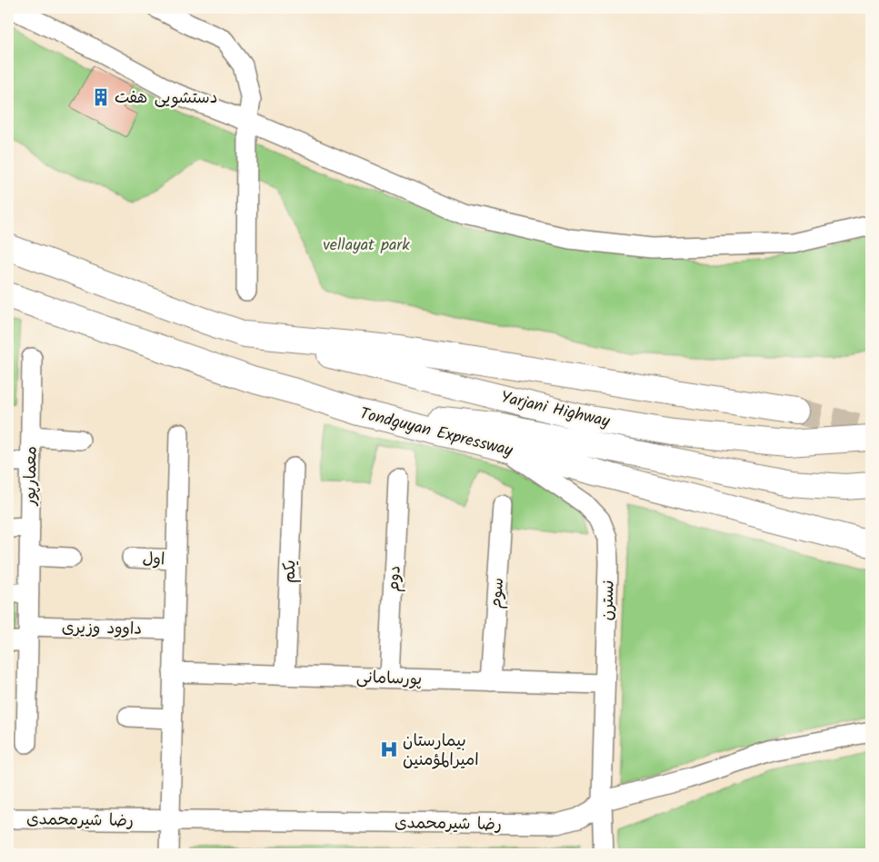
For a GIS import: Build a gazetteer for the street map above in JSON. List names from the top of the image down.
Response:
{
  "streets": {
    "highway": ["Yarjani Highway", "Tondguyan Expressway"],
    "street": [
      "معمارپور",
      "اول",
      "یکم",
      "دوم",
      "سوم",
      "نسترن",
      "داوود وزیری",
      "پورسامانی",
      "رضا شیرمحمدی"
    ]
  },
  "crossings": [
    ["Tondguyan Expressway", "نسترن"],
    ["معمارپور", "داوود وزیری"],
    ["یکم", "پورسامانی"],
    ["دوم", "پورسامانی"],
    ["سوم", "پورسامانی"],
    ["نسترن", "پورسامانی"],
    ["نسترن", "رضا شیرمحمدی"]
  ],
  "parks": ["vellayat park"],
  "places": {
    "building": ["دستشویی هفت"],
    "hospital": ["بیمارستان امیرالمؤمنین"]
  }
}
